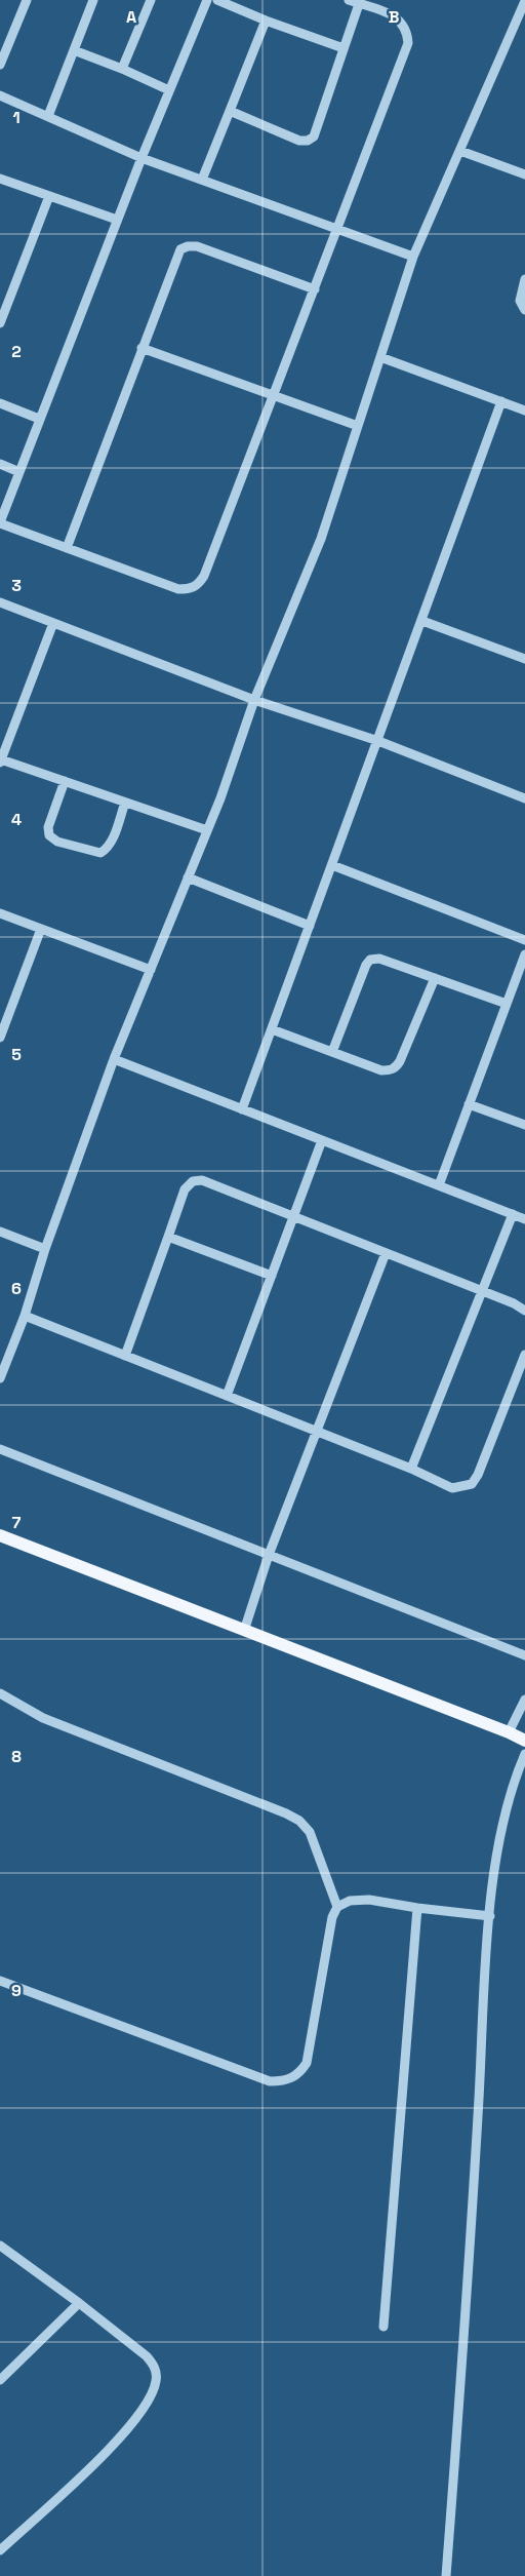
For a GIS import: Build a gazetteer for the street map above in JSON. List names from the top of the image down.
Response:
{
  "grid": {
    "columns": ["A", "B"],
    "rows": [
      "1",
      "2",
      "3",
      "4",
      "5",
      "6",
      "7",
      "8",
      "9"
    ]
  }
}
